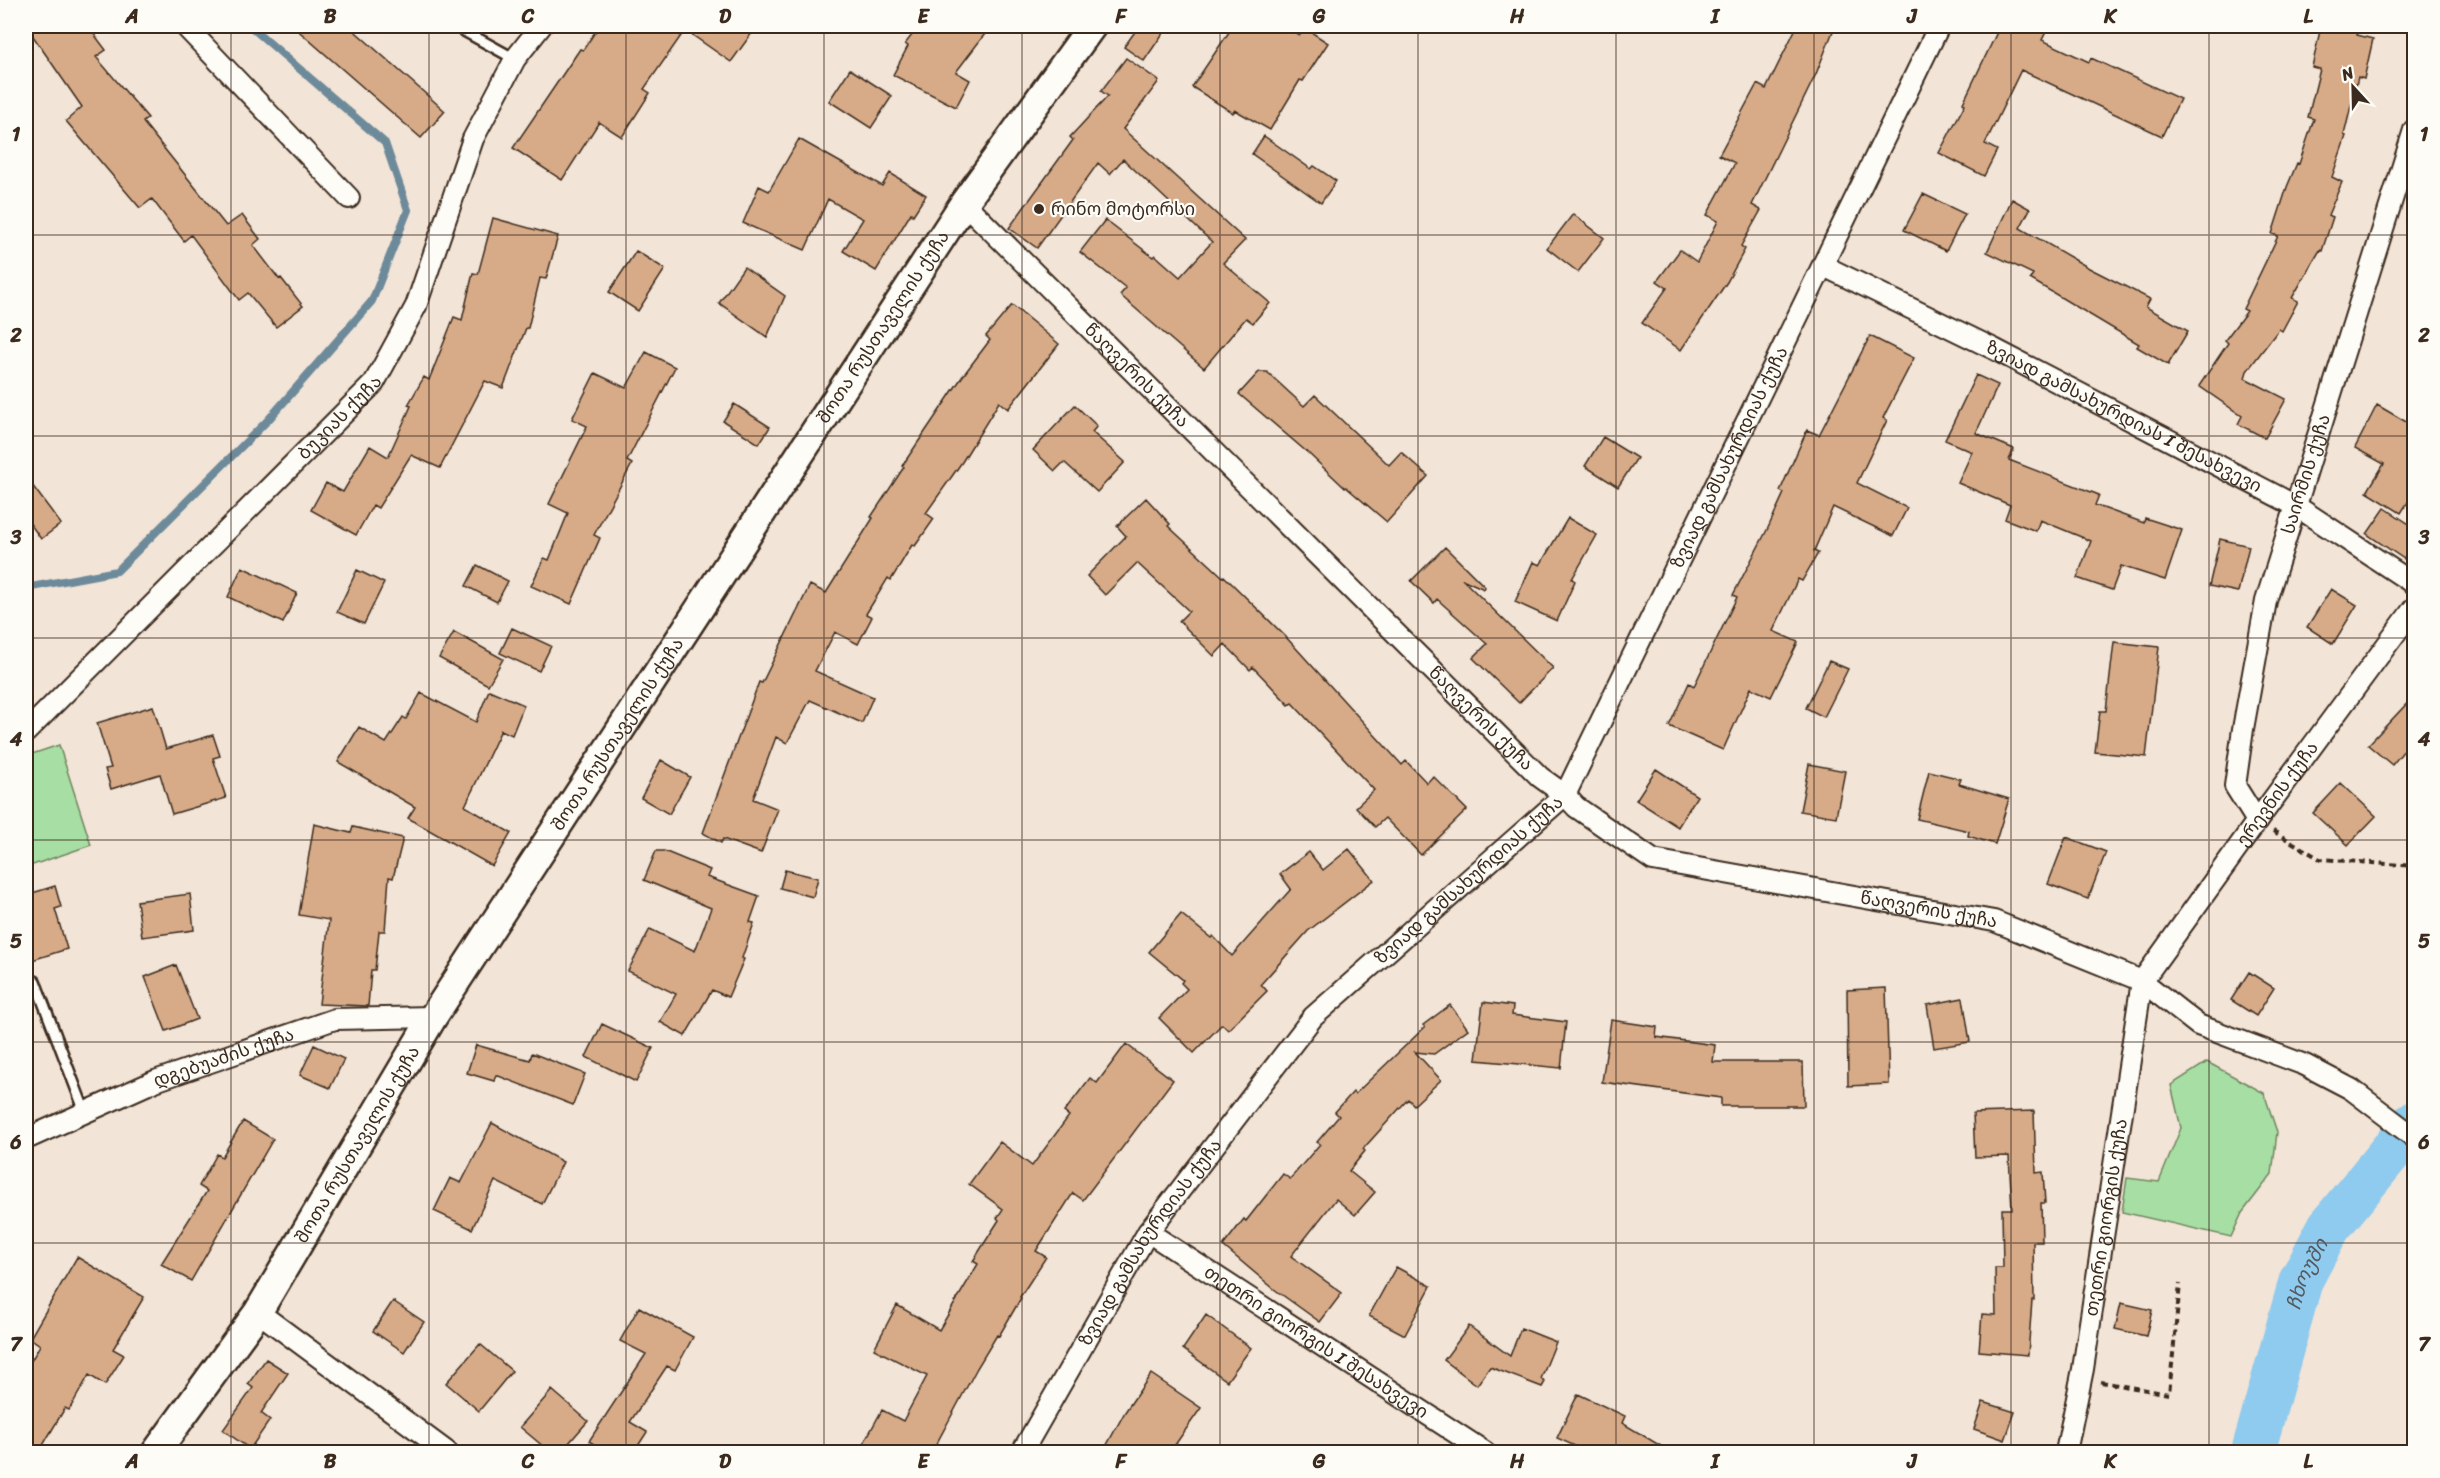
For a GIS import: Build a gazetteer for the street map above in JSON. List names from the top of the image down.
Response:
{
  "streets": {
    "main road": ["შოთა რუსთაველის ქუჩა"],
    "street": [
      "წაღვერის ქუჩა",
      "ბუკიას ქუჩა",
      "ზვიად გამსახურდიას I შესახვევი",
      "ზვიად გამსახურდიას ქუჩა",
      "საირმის ქუჩა",
      "ერევნის ქუჩა",
      "დგებუაძის ქუჩა",
      "თეთრი გიორგის ქუჩა",
      "თეთრი გიორგის I შესახვევი"
    ]
  },
  "crossings": [
    ["შოთა რუსთაველის ქუჩა", "წაღვერის ქუჩა"],
    ["შოთა რუსთაველის ქუჩა", "დგებუაძის ქუჩა"],
    ["წაღვერის ქუჩა", "ზვიად გამსახურდიას ქუჩა"],
    ["წაღვერის ქუჩა", "ერევნის ქუჩა"],
    ["წაღვერის ქუჩა", "თეთრი გიორგის ქუჩა"],
    ["ზვიად გამსახურდიას I შესახვევი", "ზვიად გამსახურდიას ქუჩა"],
    ["ზვიად გამსახურდიას I შესახვევი", "საირმის ქუჩა"],
    ["ზვიად გამსახურდიას ქუჩა", "თეთრი გიორგის I შესახვევი"],
    ["საირმის ქუჩა", "ერევნის ქუჩა"],
    ["ერევნის ქუჩა", "თეთრი გიორგის ქუჩა"]
  ],
  "water": ["ჩხოუში"],
  "places": ["რინო მოტორსი"],
  "north": "top",
  "grid": {
    "columns": [
      "A",
      "B",
      "C",
      "D",
      "E",
      "F",
      "G",
      "H",
      "I",
      "J",
      "K",
      "L"
    ],
    "rows": [
      "1",
      "2",
      "3",
      "4",
      "5",
      "6",
      "7"
    ]
  }
}
